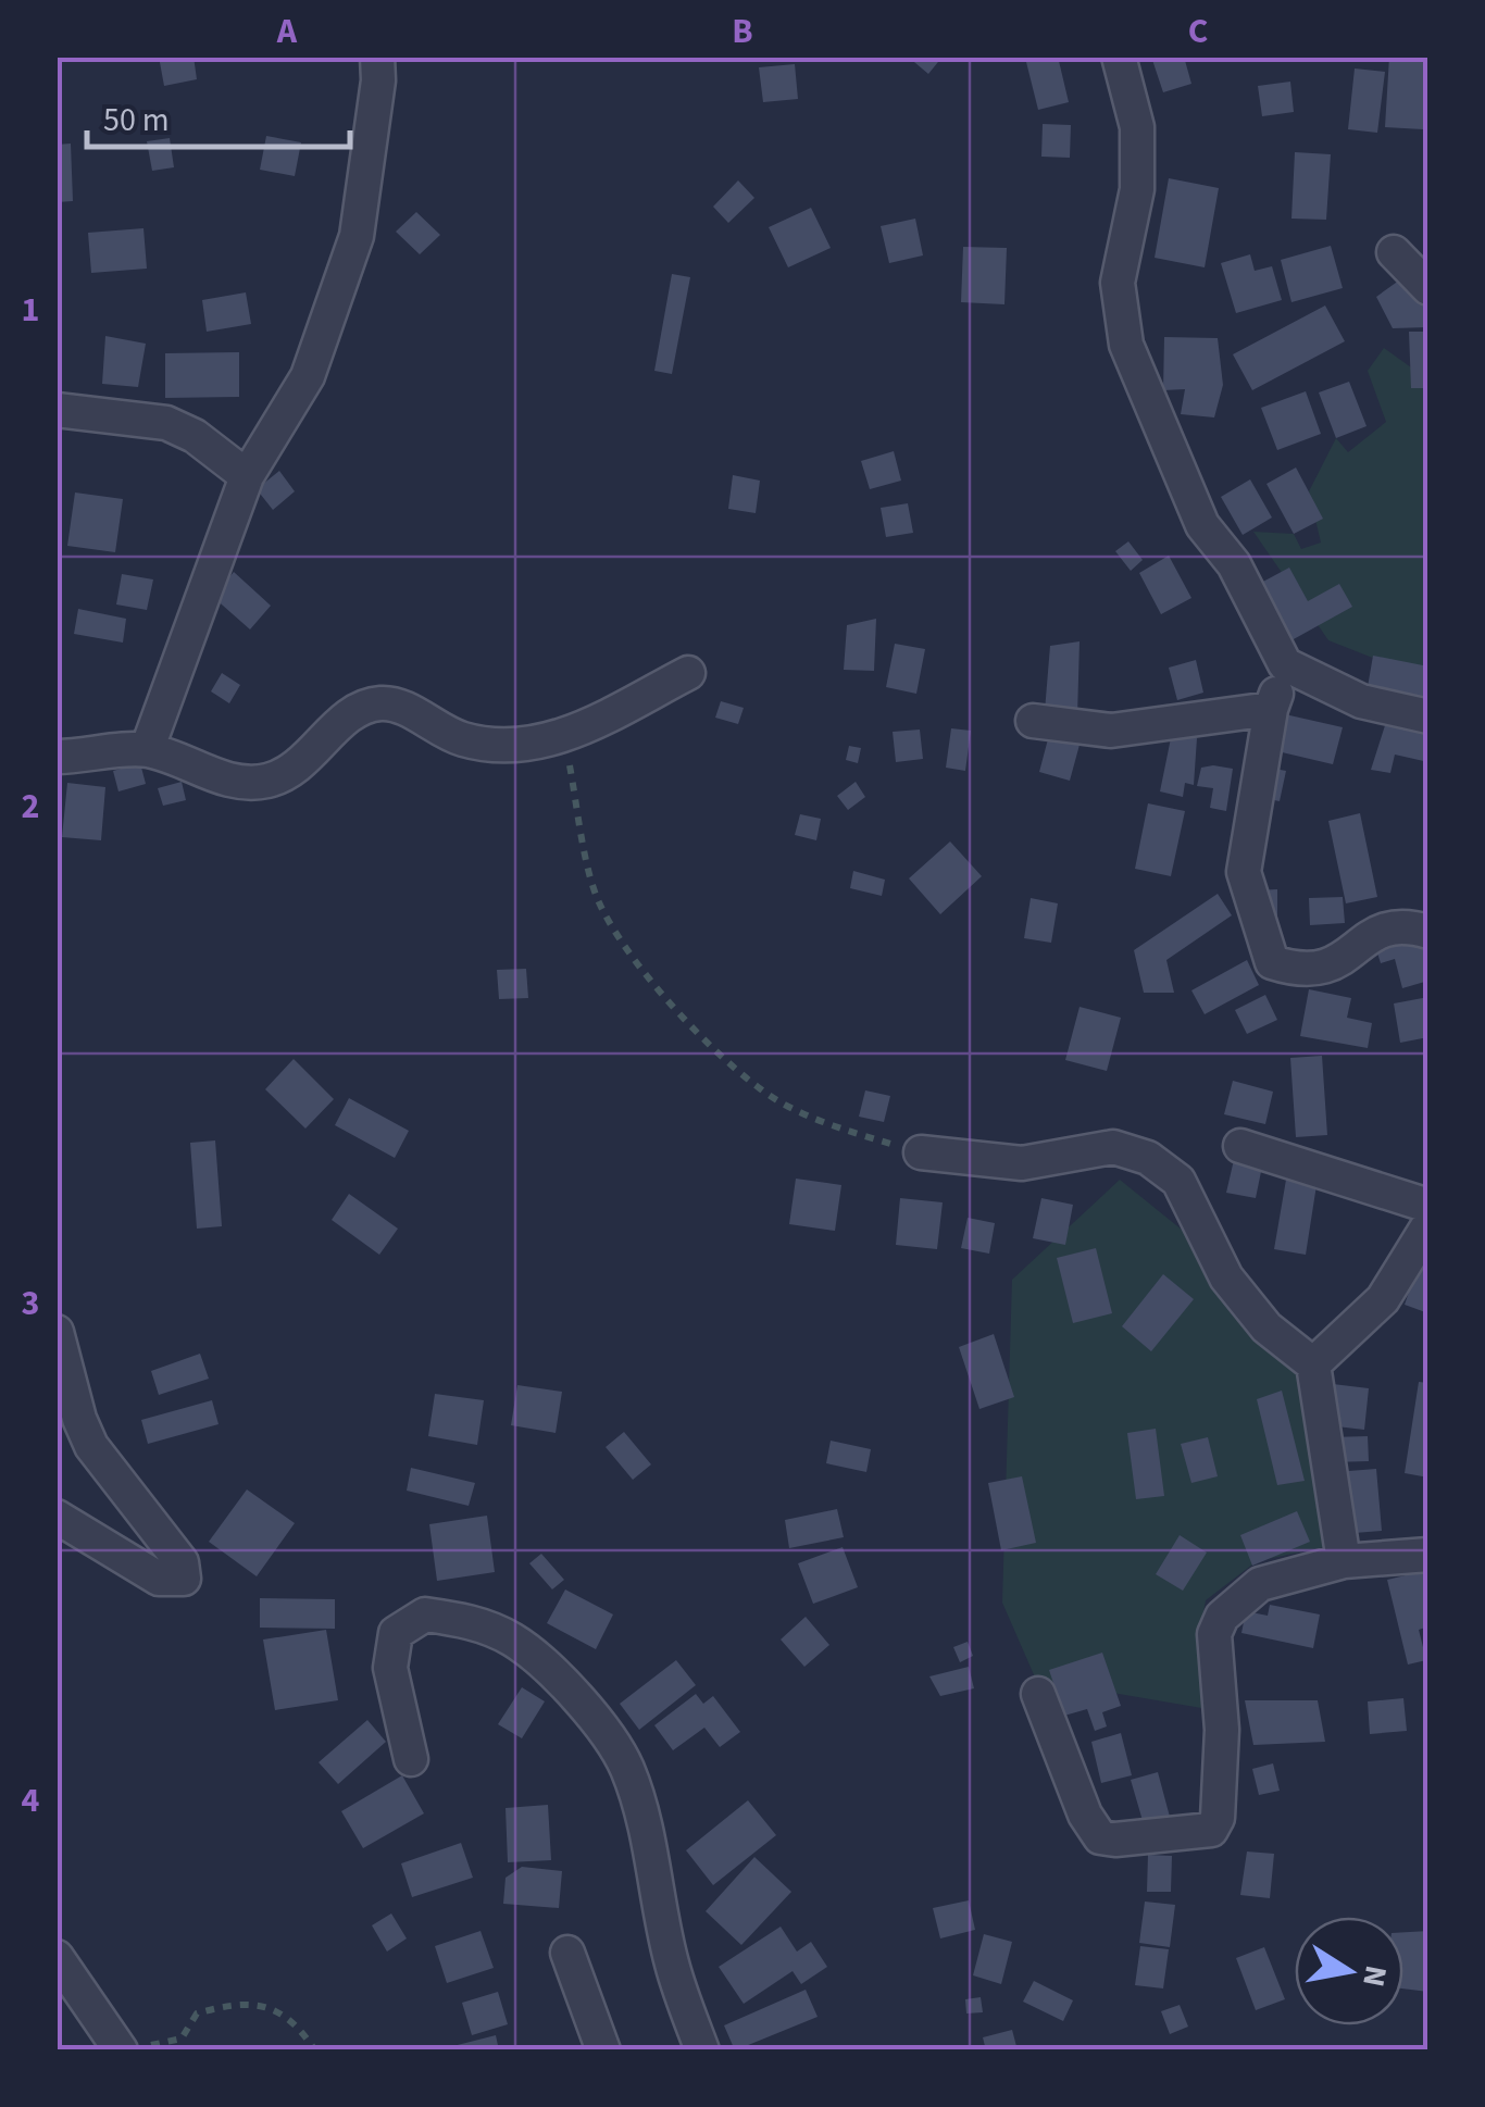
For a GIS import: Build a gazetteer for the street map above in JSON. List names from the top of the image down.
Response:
{
  "scale_bar": "50 m",
  "north": "right",
  "grid": {
    "columns": ["A", "B", "C"],
    "rows": [
      "1",
      "2",
      "3",
      "4"
    ]
  }
}
